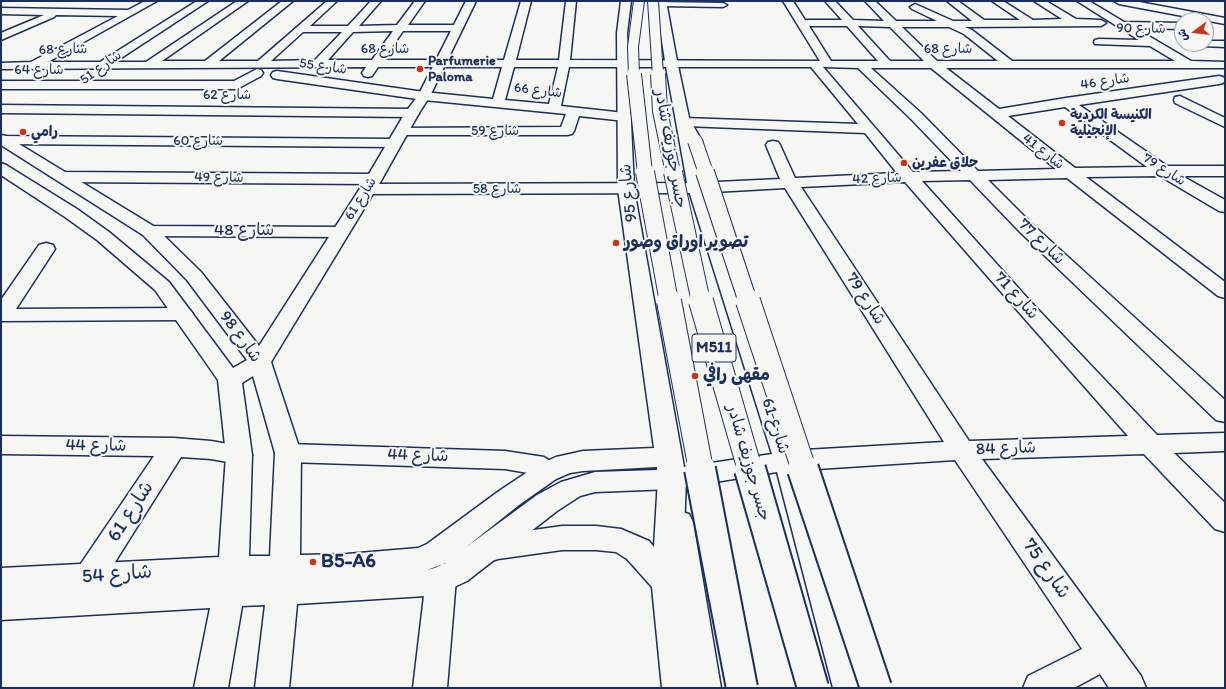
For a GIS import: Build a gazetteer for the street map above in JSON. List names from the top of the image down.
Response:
{
  "streets": {
    "main road": [
      "شارع 90",
      "شارع 68",
      "شارع 55",
      "شارع 51",
      "شارع 64",
      "شارع 46",
      "شارع 66",
      "شارع 62",
      "شارع 59",
      "شارع 60",
      "جسر جوزيف شادر",
      "شارع 41",
      "شارع 79",
      "شارع 49",
      "شارع 42",
      "شارع 58",
      "شارع 95",
      "شارع 61",
      "شارع 48",
      "شارع 77",
      "شارع 71",
      "شارع 98",
      "M511",
      "شارع 44",
      "شارع 84",
      "شارع 75",
      "شارع 54"
    ]
  },
  "crossings": [
    ["شارع 68", "شارع 55"],
    ["شارع 68", "شارع 51"],
    ["شارع 68", "شارع 64"],
    ["شارع 68", "شارع 41"],
    ["شارع 68", "شارع 95"],
    ["شارع 68", "شارع 61"],
    ["شارع 68", "شارع 77"],
    ["شارع 68", "شارع 71"],
    ["شارع 55", "شارع 64"],
    ["شارع 55", "شارع 66"],
    ["شارع 55", "شارع 61"],
    ["شارع 51", "شارع 64"],
    ["شارع 51", "شارع 62"],
    ["شارع 46", "شارع 41"],
    ["شارع 46", "شارع 79"],
    ["شارع 66", "شارع 59"],
    ["شارع 66", "شارع 95"],
    ["شارع 66", "شارع 61"],
    ["شارع 62", "شارع 61"],
    ["شارع 59", "شارع 60"],
    ["شارع 59", "شارع 61"],
    ["شارع 60", "شارع 61"],
    ["شارع 60", "شارع 98"],
    ["جسر جوزيف شادر", "شارع 61"],
    ["شارع 41", "شارع 42"],
    ["شارع 79", "شارع 42"],
    ["شارع 79", "شارع 84"],
    ["شارع 79", "شارع 75"],
    ["شارع 49", "شارع 58"],
    ["شارع 49", "شارع 61"],
    ["شارع 49", "شارع 98"],
    ["شارع 42", "شارع 58"],
    ["شارع 42", "شارع 95"],
    ["شارع 42", "شارع 61"],
    ["شارع 42", "شارع 77"],
    ["شارع 42", "شارع 71"],
    ["شارع 58", "شارع 95"],
    ["شارع 58", "شارع 61"],
    ["شارع 95", "شارع 84"],
    ["شارع 61", "شارع 48"],
    ["شارع 61", "شارع 98"],
    ["شارع 61", "شارع 44"],
    ["شارع 61", "شارع 84"],
    ["شارع 61", "شارع 54"],
    ["شارع 48", "شارع 98"],
    ["شارع 71", "شارع 84"],
    ["شارع 98", "شارع 44"],
    ["شارع 98", "شارع 54"],
    ["شارع 84", "شارع 75"]
  ],
  "places": [
    "Parfumerie Paloma",
    "الكنيسة الكردية الإنجيلية",
    "رامي",
    "حلاق عفرين",
    "تصوير اوراق وصور",
    "مقهى رافي",
    "B5-A6"
  ],
  "north": "left"
}
